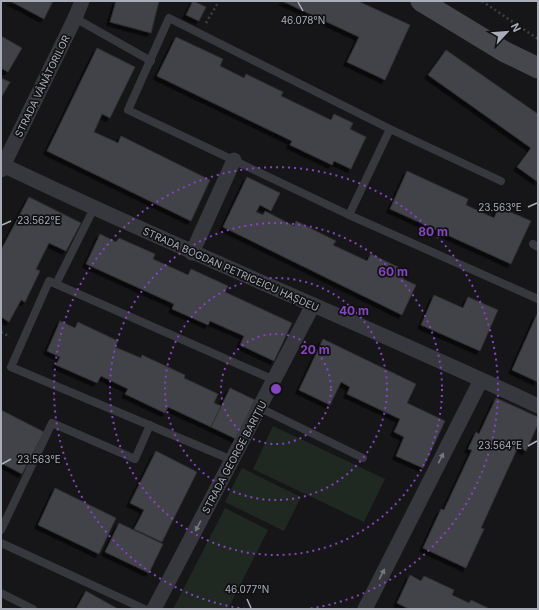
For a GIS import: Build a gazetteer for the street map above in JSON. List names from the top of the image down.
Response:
{
  "streets": {
    "street": ["STRADA VÂNĂTORILOR", "STRADA BOGDAN PETRICEICU HAȘDEU", "STRADA GEORGE BARIȚIU"]
  },
  "crossings": [
    ["STRADA VÂNĂTORILOR", "STRADA BOGDAN PETRICEICU HAȘDEU"],
    ["STRADA BOGDAN PETRICEICU HAȘDEU", "STRADA GEORGE BARIȚIU"]
  ],
  "one_way": ["STRADA GEORGE BARIȚIU"],
  "north": "top right",
  "coordinates": [
    "46.078°N",
    "23.563°E",
    "23.562°E",
    "23.564°E",
    "46.077°N"
  ],
  "rings": [
    "80 m",
    "60 m",
    "40 m",
    "20 m"
  ]
}
